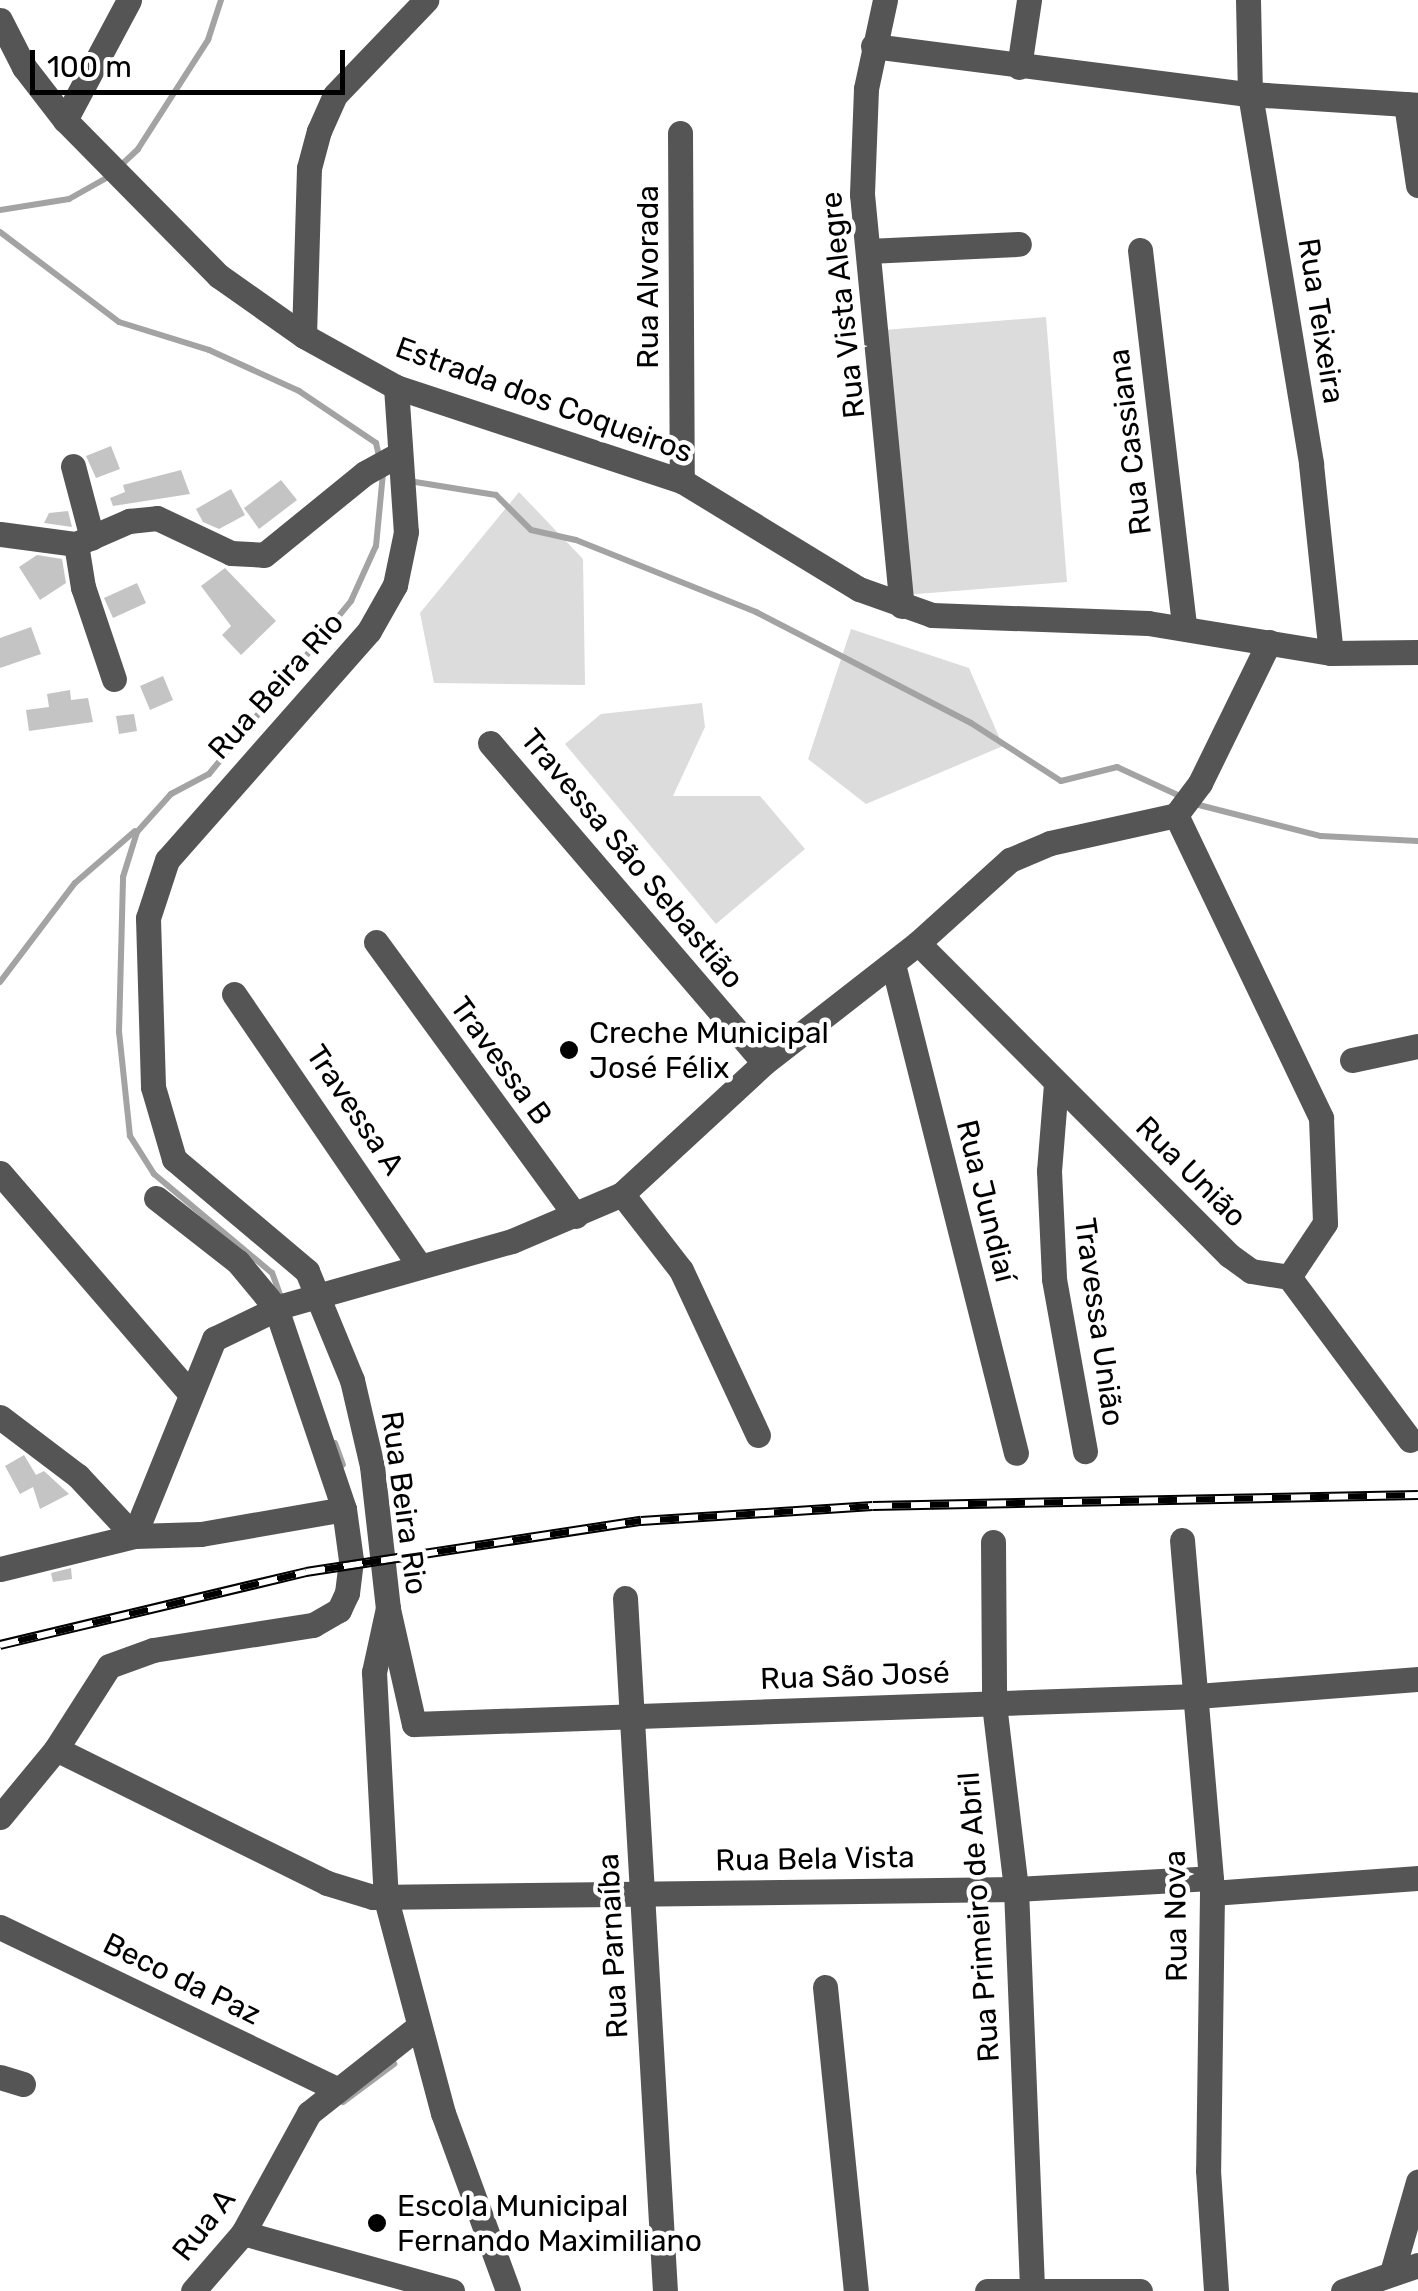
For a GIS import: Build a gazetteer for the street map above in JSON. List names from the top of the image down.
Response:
{
  "streets": {
    "street": [
      "Rua Alvorada",
      "Rua Vista Alegre",
      "Rua Teixeira",
      "Estrada dos Coqueiros",
      "Rua Cassiana",
      "Rua Beira Rio",
      "Travessa São Sebastião",
      "Travessa B",
      "Travessa A",
      "Rua União",
      "Rua Jundiaí",
      "Travessa União",
      "Rua São José",
      "Rua Bela Vista",
      "Rua Nova",
      "Rua Primeiro de Abril",
      "Rua Parnaíba",
      "Beco da Paz",
      "Rua A"
    ]
  },
  "crossings": [
    ["Rua Alvorada", "Estrada dos Coqueiros"],
    ["Rua Vista Alegre", "Estrada dos Coqueiros"],
    ["Rua Teixeira", "Estrada dos Coqueiros"],
    ["Estrada dos Coqueiros", "Rua Cassiana"],
    ["Estrada dos Coqueiros", "Rua Beira Rio"],
    ["Rua Beira Rio", "Rua São José"],
    ["Rua Beira Rio", "Rua Bela Vista"],
    ["Rua Beira Rio", "Rua A"],
    ["Rua União", "Travessa União"],
    ["Rua São José", "Rua Nova"],
    ["Rua São José", "Rua Primeiro de Abril"],
    ["Rua São José", "Rua Parnaíba"],
    ["Rua Bela Vista", "Rua Nova"],
    ["Rua Bela Vista", "Rua Primeiro de Abril"],
    ["Rua Bela Vista", "Rua Parnaíba"],
    ["Beco da Paz", "Rua A"]
  ],
  "places": ["Creche Municipal José Félix", "Escola Municipal Fernando Maximiliano"],
  "scale_bar": "100 m"
}
